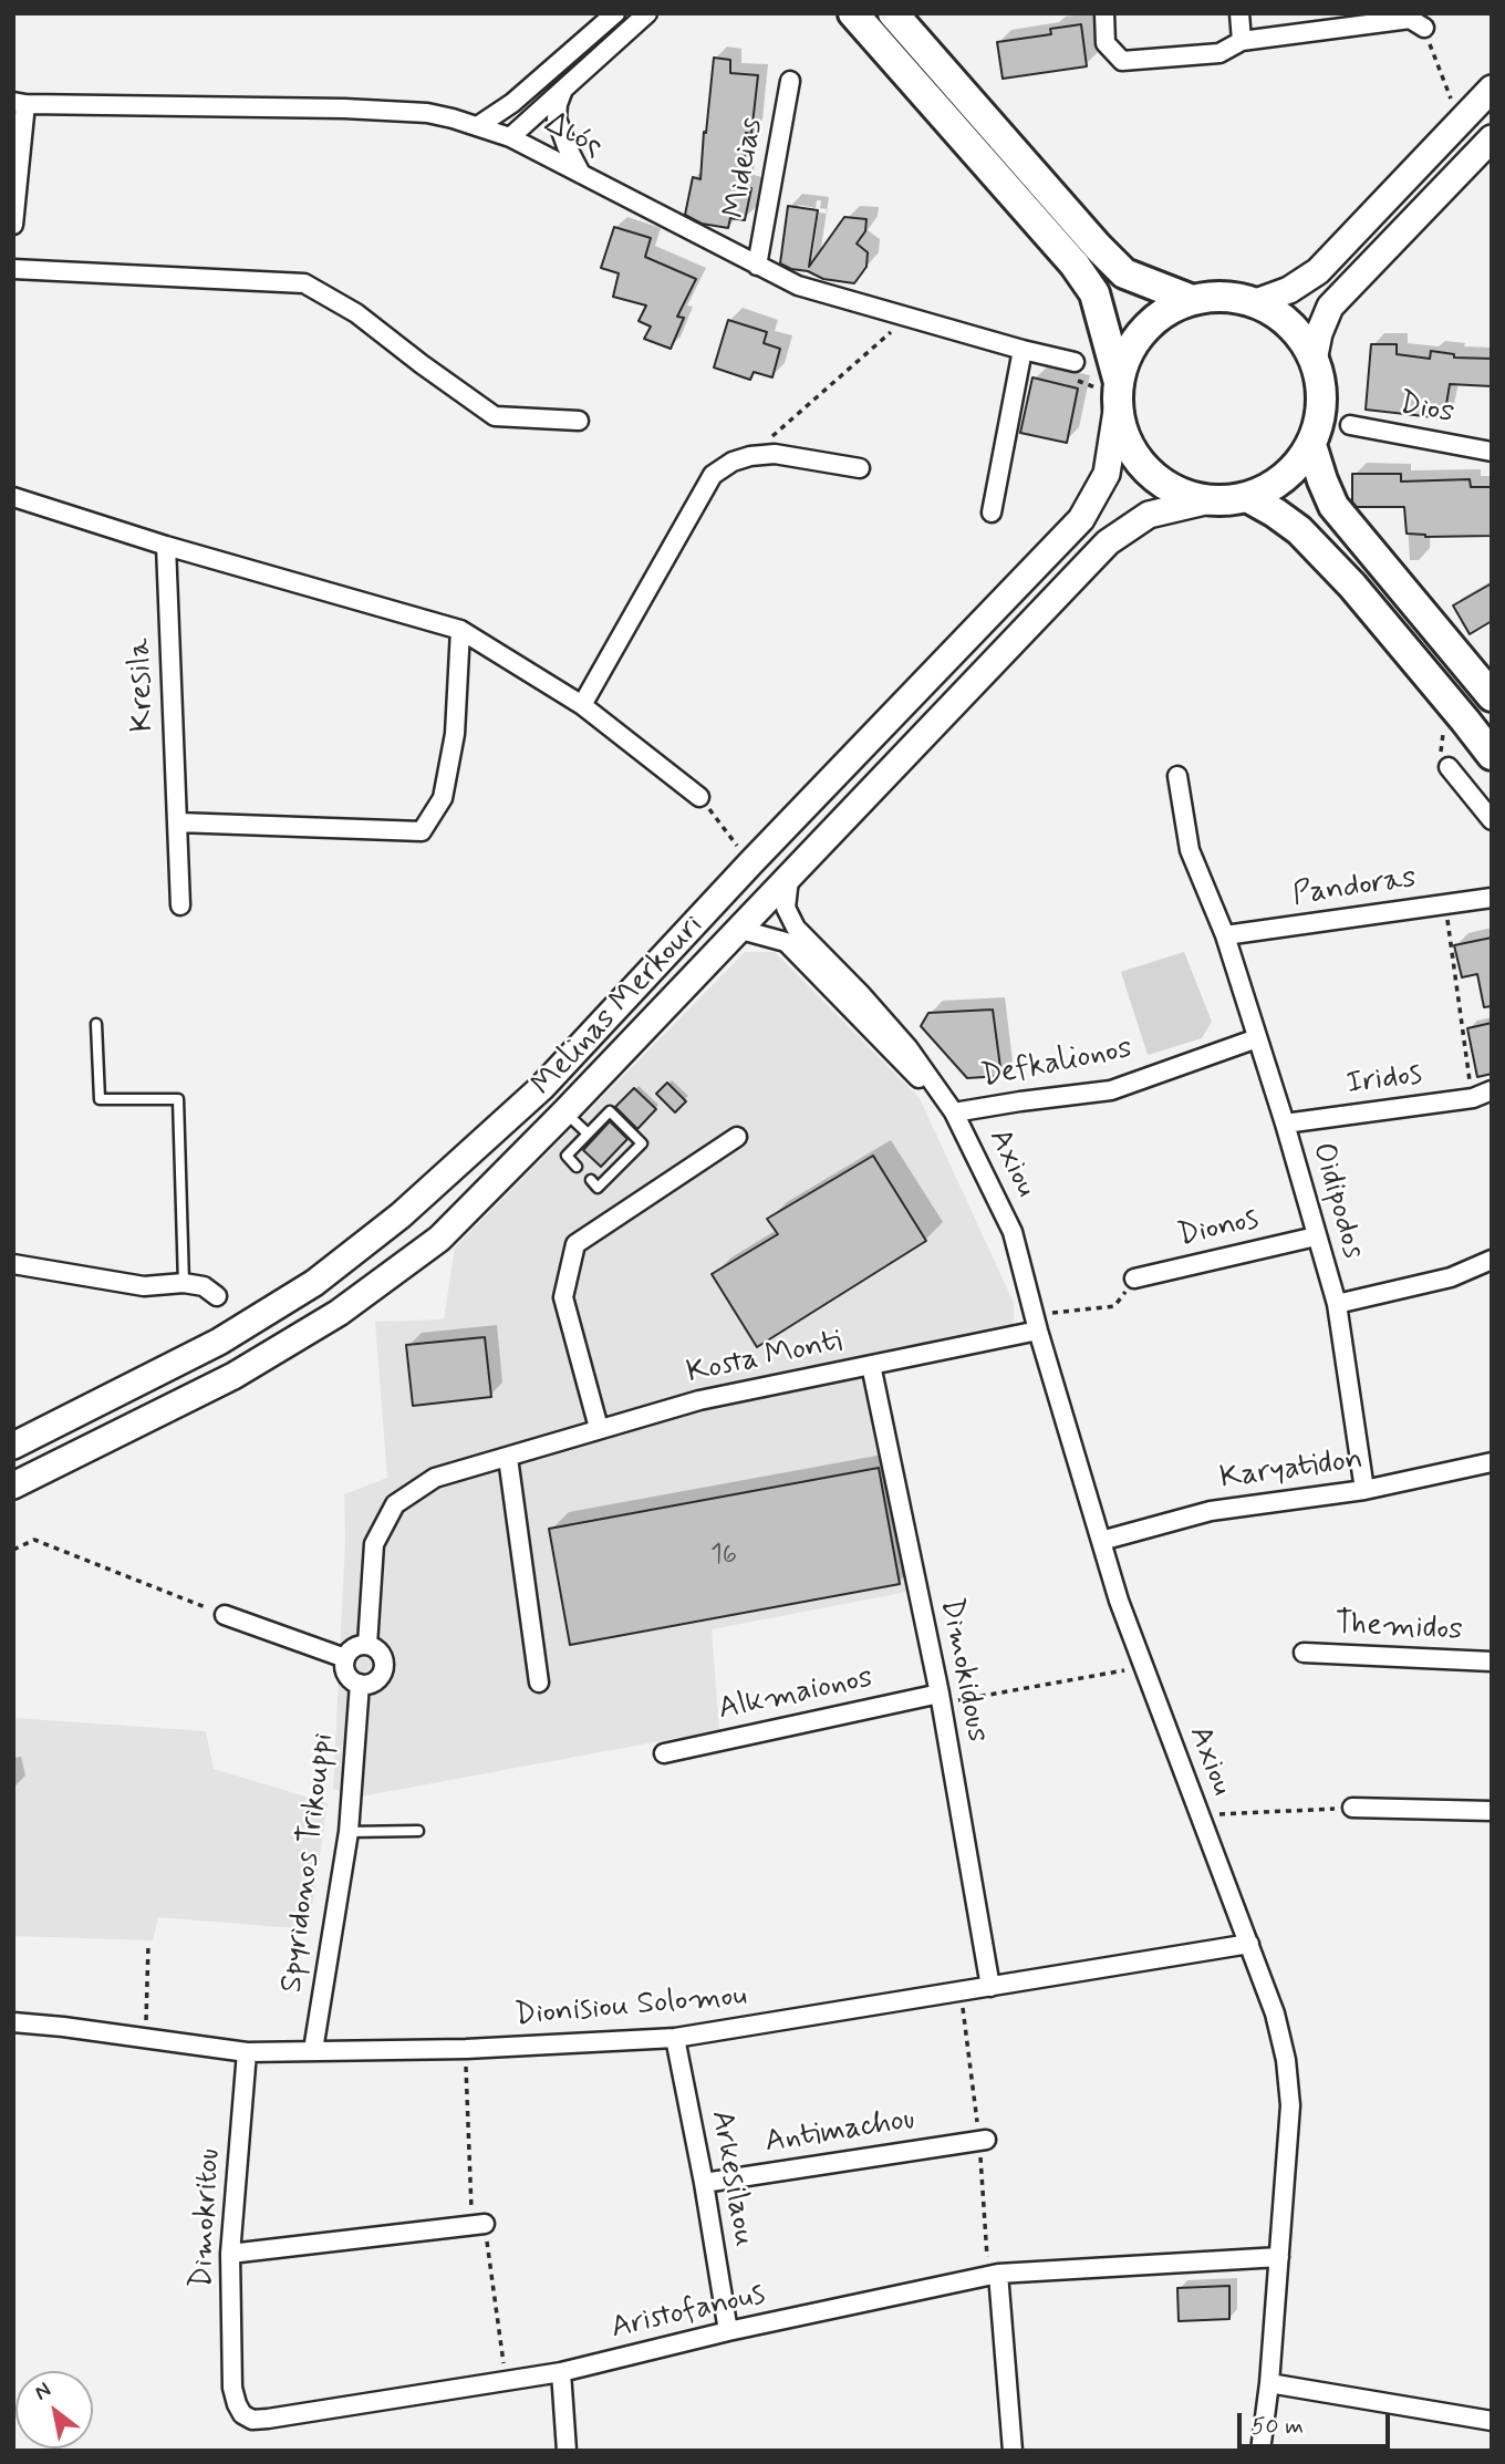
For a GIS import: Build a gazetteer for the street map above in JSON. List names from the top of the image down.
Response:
{
  "streets": {
    "main road": ["Melinas Merkouri"],
    "street": [
      "Διός",
      "Mideias",
      "Dios",
      "Kresila",
      "Pandoras",
      "Defkalionos",
      "Iridos",
      "Axiou",
      "Oidipodos",
      "Dionos",
      "Kosta Monti",
      "Karyatidon",
      "Themidos",
      "Dimokidous",
      "Alkmaionos",
      "Spyridonos Trikouppi",
      "Dionisiou Solomou",
      "Antimachou",
      "Arkesilaou",
      "Dimokritou",
      "Aristofanous"
    ]
  },
  "crossings": [
    ["Διός", "Mideias"],
    ["Pandoras", "Oidipodos"],
    ["Melinas Merkouri", "Axiou"],
    ["Defkalionos", "Axiou"],
    ["Defkalionos", "Oidipodos"],
    ["Iridos", "Oidipodos"],
    ["Axiou", "Kosta Monti"],
    ["Axiou", "Karyatidon"],
    ["Axiou", "Dionisiou Solomou"],
    ["Axiou", "Aristofanous"],
    ["Oidipodos", "Dionos"],
    ["Oidipodos", "Karyatidon"],
    ["Kosta Monti", "Dimokidous"],
    ["Kosta Monti", "Spyridonos Trikouppi"],
    ["Dimokidous", "Alkmaionos"],
    ["Dimokidous", "Dionisiou Solomou"],
    ["Spyridonos Trikouppi", "Dionisiou Solomou"],
    ["Dionisiou Solomou", "Arkesilaou"],
    ["Dionisiou Solomou", "Dimokritou"],
    ["Antimachou", "Arkesilaou"],
    ["Arkesilaou", "Aristofanous"],
    ["Dimokritou", "Aristofanous"]
  ],
  "house_numbers": ["16"],
  "scale_bar": "50 m",
  "north": "top left"
}
